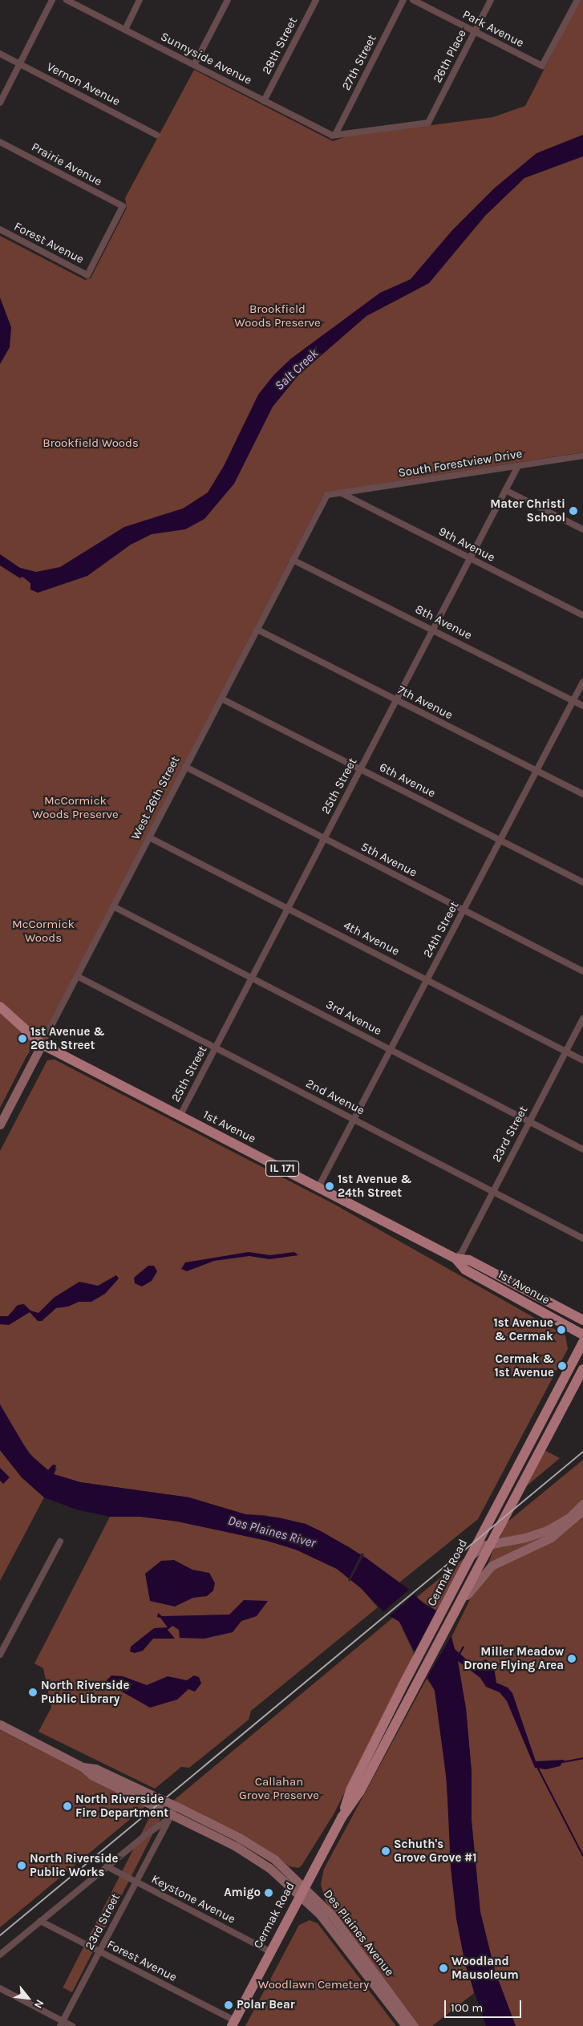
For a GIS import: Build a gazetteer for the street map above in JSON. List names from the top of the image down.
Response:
{
  "streets": {
    "main road": [
      "West 26th Street",
      "1st Avenue",
      "IL 171",
      "Cermak Road",
      "Des Plaines Avenue"
    ],
    "street": [
      "Park Avenue",
      "28th Street",
      "26th Place",
      "Sunnyside Avenue",
      "27th Street",
      "Vernon Avenue",
      "Prairie Avenue",
      "Forest Avenue",
      "South Forestview Drive",
      "9th Avenue",
      "8th Avenue",
      "7th Avenue",
      "6th Avenue",
      "25th Street",
      "5th Avenue",
      "24th Street",
      "4th Avenue",
      "3rd Avenue",
      "2nd Avenue",
      "23rd Street",
      "Keystone Avenue"
    ]
  },
  "crossings": [
    ["Park Avenue", "26th Place"],
    ["28th Street", "Sunnyside Avenue"],
    ["26th Place", "Sunnyside Avenue"],
    ["26th Place", "27th Street"],
    ["Sunnyside Avenue", "27th Street"],
    ["Prairie Avenue", "Forest Avenue"],
    ["Forest Avenue", "23rd Street"],
    ["Forest Avenue", "Cermak Road"],
    ["South Forestview Drive", "9th Avenue"],
    ["South Forestview Drive", "25th Street"],
    ["South Forestview Drive", "West 26th Street"],
    ["9th Avenue", "25th Street"],
    ["9th Avenue", "West 26th Street"],
    ["8th Avenue", "25th Street"],
    ["8th Avenue", "West 26th Street"],
    ["8th Avenue", "24th Street"],
    ["7th Avenue", "25th Street"],
    ["7th Avenue", "West 26th Street"],
    ["7th Avenue", "24th Street"],
    ["6th Avenue", "25th Street"],
    ["6th Avenue", "West 26th Street"],
    ["6th Avenue", "24th Street"],
    ["25th Street", "5th Avenue"],
    ["25th Street", "4th Avenue"],
    ["25th Street", "3rd Avenue"],
    ["25th Street", "2nd Avenue"],
    ["25th Street", "1st Avenue"],
    ["West 26th Street", "5th Avenue"],
    ["West 26th Street", "4th Avenue"],
    ["West 26th Street", "3rd Avenue"],
    ["West 26th Street", "2nd Avenue"],
    ["West 26th Street", "1st Avenue"],
    ["5th Avenue", "24th Street"],
    ["24th Street", "4th Avenue"],
    ["24th Street", "3rd Avenue"],
    ["24th Street", "2nd Avenue"],
    ["24th Street", "1st Avenue"],
    ["4th Avenue", "23rd Street"],
    ["3rd Avenue", "23rd Street"],
    ["2nd Avenue", "23rd Street"],
    ["1st Avenue", "23rd Street"],
    ["23rd Street", "Keystone Avenue"],
    ["23rd Street", "Des Plaines Avenue"],
    ["Cermak Road", "Keystone Avenue"],
    ["Cermak Road", "Des Plaines Avenue"]
  ],
  "water": ["Salt Creek", "Des Plaines River"],
  "parks": [
    "Brookfield Woods Preserve",
    "Brookfield Woods",
    "McCormick Woods Preserve",
    "McCormick Woods",
    "Callahan Grove Preserve",
    "Woodlawn Cemetery"
  ],
  "places": [
    "Mater Christi School",
    "1st Avenue & 26th Street",
    "1st Avenue & 24th Street",
    "1st Avenue & Cermak",
    "Cermak & 1st Avenue",
    "Miller Meadow Drone Flying Area",
    "North Riverside Public Library",
    "North Riverside Fire Department",
    "Schuth's Grove Grove #1",
    "North Riverside Public Works",
    "Amigo",
    "Woodland Mausoleum",
    "Polar Bear"
  ],
  "scale_bar": "100 m",
  "north": "bottom right"
}
